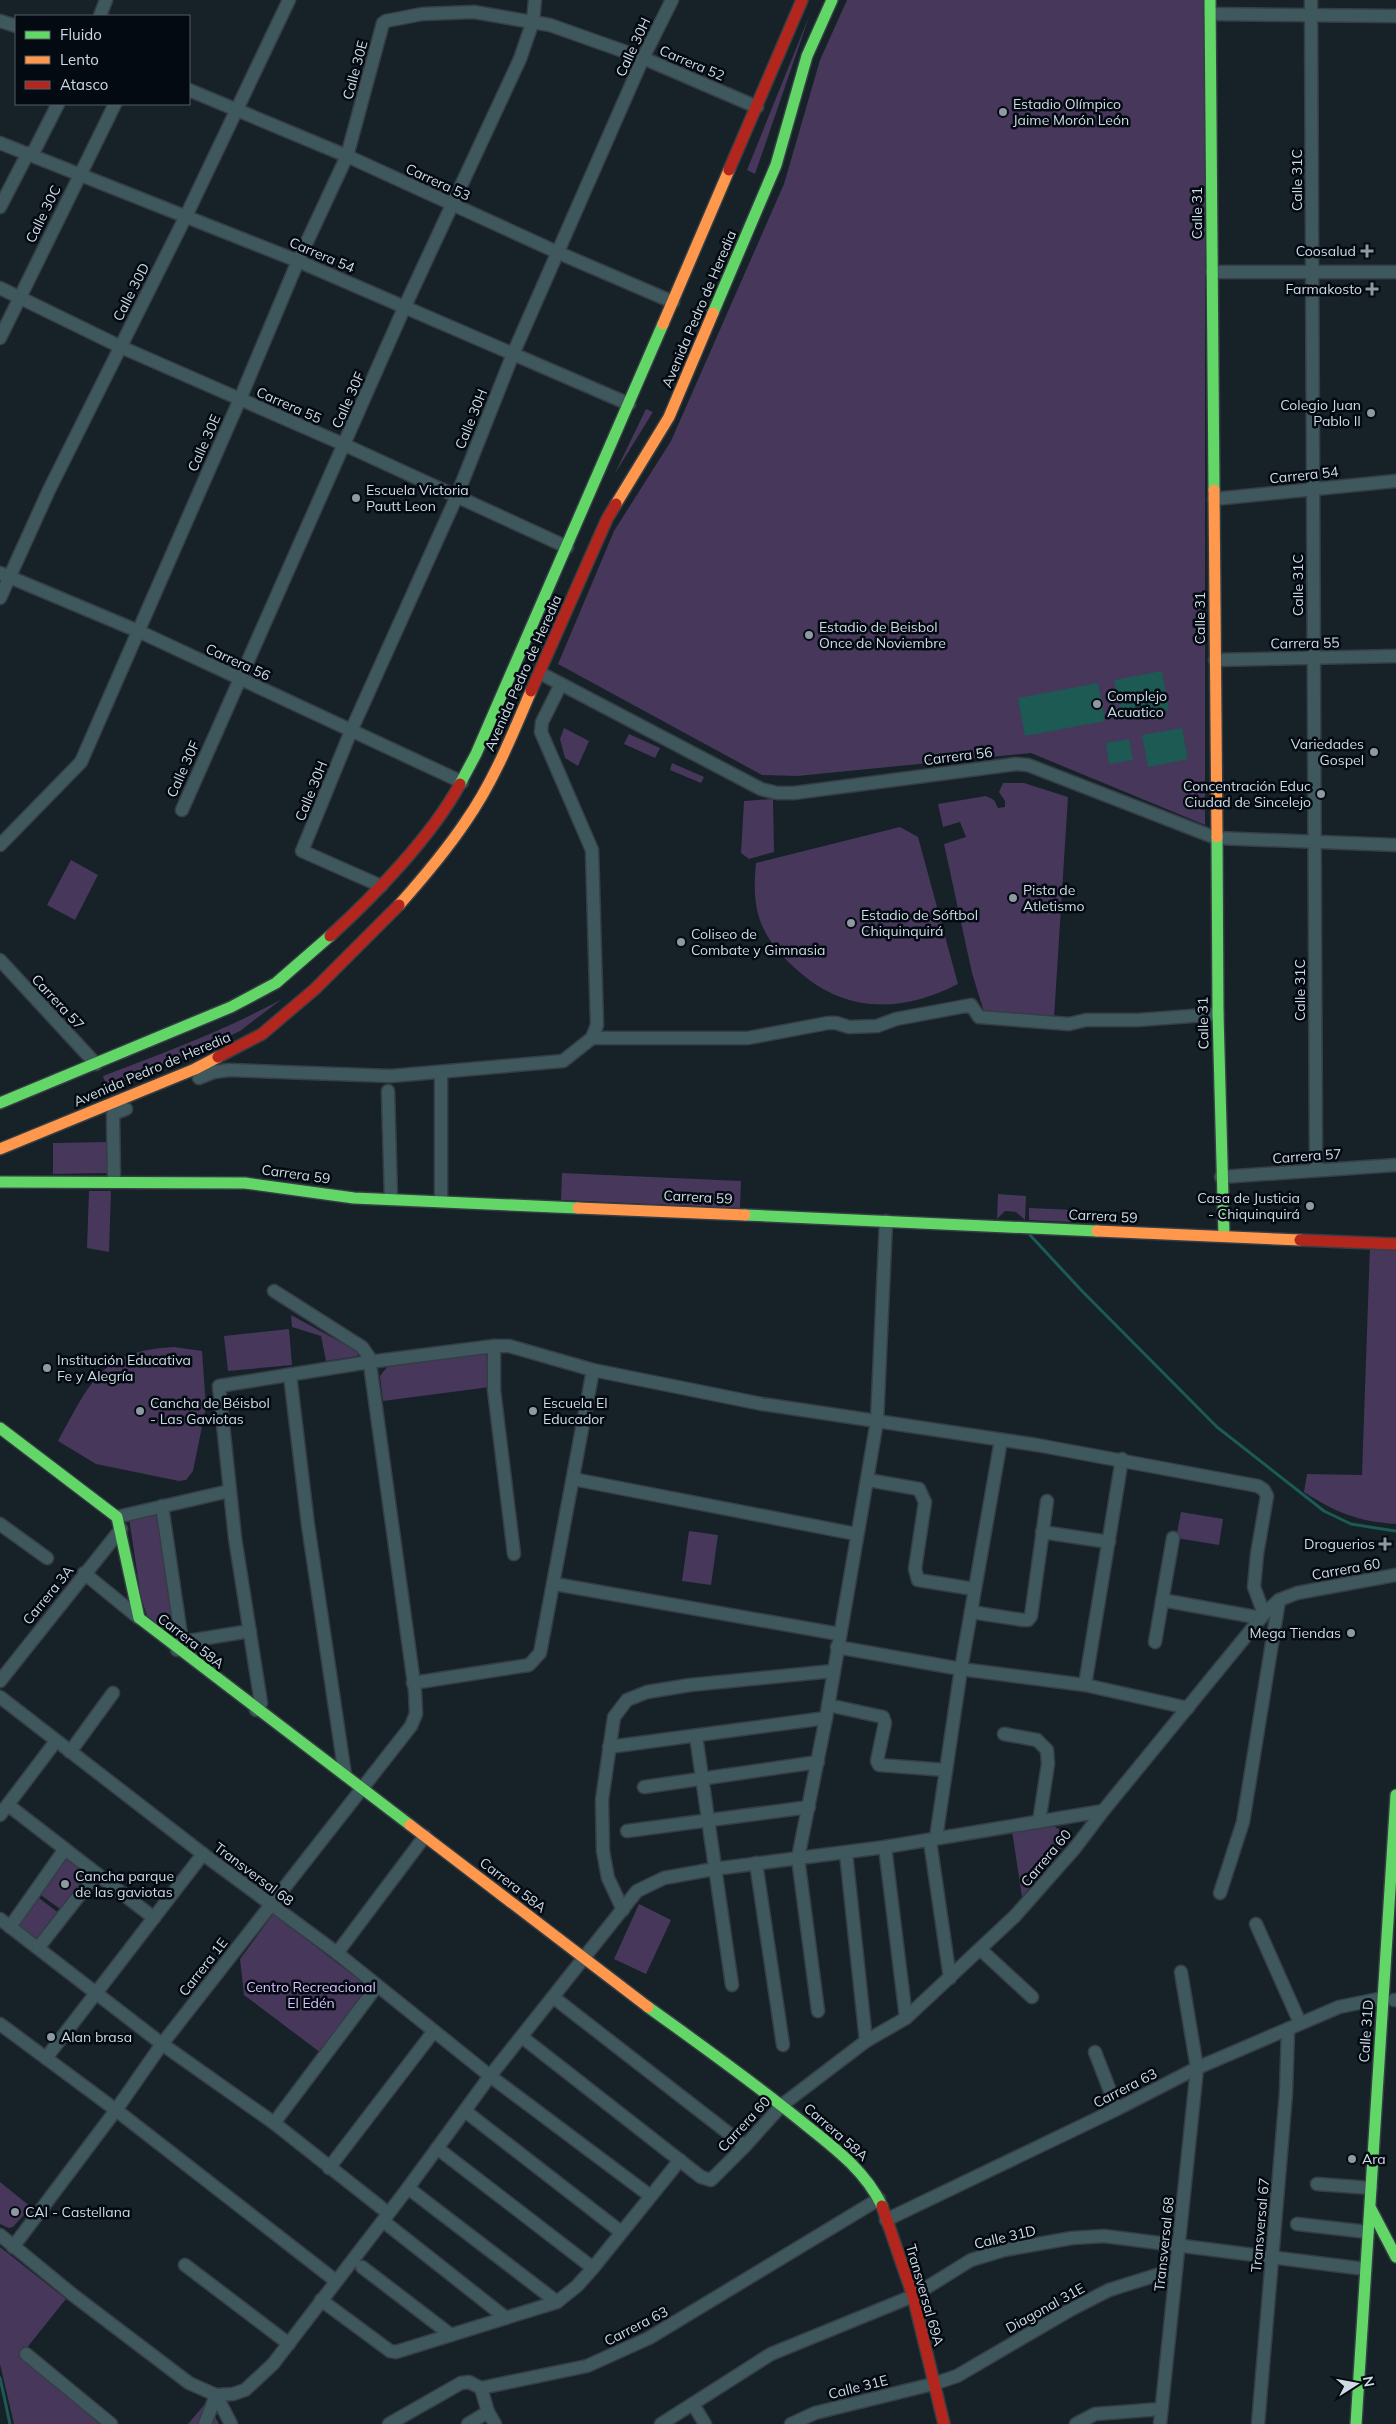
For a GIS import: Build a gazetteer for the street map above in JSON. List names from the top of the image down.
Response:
{
  "streets": {
    "main road": [
      "Calle 31",
      "Avenida Pedro de Heredia",
      "Carrera 59",
      "Carrera 58A",
      "Calle 31D",
      "Transversal 69A"
    ],
    "street": [
      "Calle 30H",
      "Carrera 52",
      "Calle 30E",
      "Calle 31C",
      "Carrera 53",
      "Calle 30C",
      "Carrera 54",
      "Calle 30D",
      "Calle 30F",
      "Carrera 55",
      "Carrera 56",
      "Carrera 57",
      "Carrera 60",
      "Carrera 3A",
      "Transversal 68",
      "Carrera 1E",
      "Carrera 63",
      "Transversal 67",
      "Diagonal 31E",
      "Calle 31E"
    ]
  },
  "crossings": [
    ["Calle 30H", "Carrera 52"],
    ["Calle 30H", "Carrera 53"],
    ["Calle 30H", "Carrera 54"],
    ["Calle 30H", "Avenida Pedro de Heredia"],
    ["Calle 30H", "Carrera 55"],
    ["Calle 30H", "Carrera 56"],
    ["Carrera 52", "Calle 30E"],
    ["Carrera 52", "Avenida Pedro de Heredia"],
    ["Carrera 52", "Calle 30F"],
    ["Calle 30E", "Carrera 53"],
    ["Calle 30E", "Carrera 54"],
    ["Calle 30E", "Carrera 55"],
    ["Calle 30E", "Carrera 56"],
    ["Calle 31C", "Carrera 54"],
    ["Calle 31C", "Carrera 55"],
    ["Calle 31C", "Carrera 56"],
    ["Calle 31C", "Carrera 57"],
    ["Carrera 53", "Calle 30D"],
    ["Carrera 53", "Avenida Pedro de Heredia"],
    ["Carrera 53", "Calle 30F"],
    ["Calle 31", "Carrera 54"],
    ["Calle 31", "Carrera 55"],
    ["Calle 31", "Carrera 56"],
    ["Calle 31", "Carrera 57"],
    ["Calle 31", "Carrera 59"],
    ["Calle 30C", "Carrera 54"],
    ["Calle 30C", "Carrera 55"],
    ["Carrera 54", "Calle 30D"],
    ["Carrera 54", "Avenida Pedro de Heredia"],
    ["Carrera 54", "Calle 30F"],
    ["Calle 30D", "Carrera 55"],
    ["Calle 30D", "Carrera 56"],
    ["Avenida Pedro de Heredia", "Carrera 55"],
    ["Avenida Pedro de Heredia", "Carrera 56"],
    ["Avenida Pedro de Heredia", "Carrera 57"],
    ["Calle 30F", "Carrera 55"],
    ["Calle 30F", "Carrera 56"],
    ["Carrera 60", "Carrera 58A"],
    ["Carrera 3A", "Carrera 58A"],
    ["Carrera 58A", "Carrera 1E"],
    ["Carrera 58A", "Transversal 69A"],
    ["Transversal 68", "Carrera 1E"],
    ["Transversal 68", "Calle 31D"],
    ["Transversal 68", "Carrera 63"],
    ["Transversal 68", "Diagonal 31E"],
    ["Calle 31D", "Carrera 63"],
    ["Calle 31D", "Transversal 67"],
    ["Calle 31D", "Transversal 69A"],
    ["Carrera 63", "Transversal 67"],
    ["Carrera 63", "Transversal 69A"],
    ["Transversal 69A", "Diagonal 31E"],
    ["Transversal 69A", "Calle 31E"],
    ["Diagonal 31E", "Calle 31E"]
  ],
  "parks": ["Centro Recreacional El Edén"],
  "places": {
    "other": [
      "Estadio Olímpico Jaime Morón León",
      "Colegio Juan Pablo II",
      "Escuela Victoria Pautt Leon",
      "Estadio de Beisbol Once de Noviembre",
      "Complejo Acuatico",
      "Variedades Gospel",
      "Concentración Educ Ciudad de Sincelejo",
      "Pista de Atletismo",
      "Estadio de Sóftbol Chiquinquirá",
      "Coliseo de Combate y Gimnasia",
      "Casa de Justicia - Chiquinquirá",
      "Institución Educativa Fe y Alegría",
      "Cancha de Béisbol - Las Gaviotas",
      "Escuela El Educador",
      "Mega Tiendas",
      "Cancha parque de las gaviotas",
      "Alan brasa",
      "Ara",
      "CAI - Castellana"
    ],
    "health": ["Coosalud", "Farmakosto", "Droguerios"]
  },
  "legend": ["Fluido", "Lento", "Atasco"],
  "north": "right"
}
